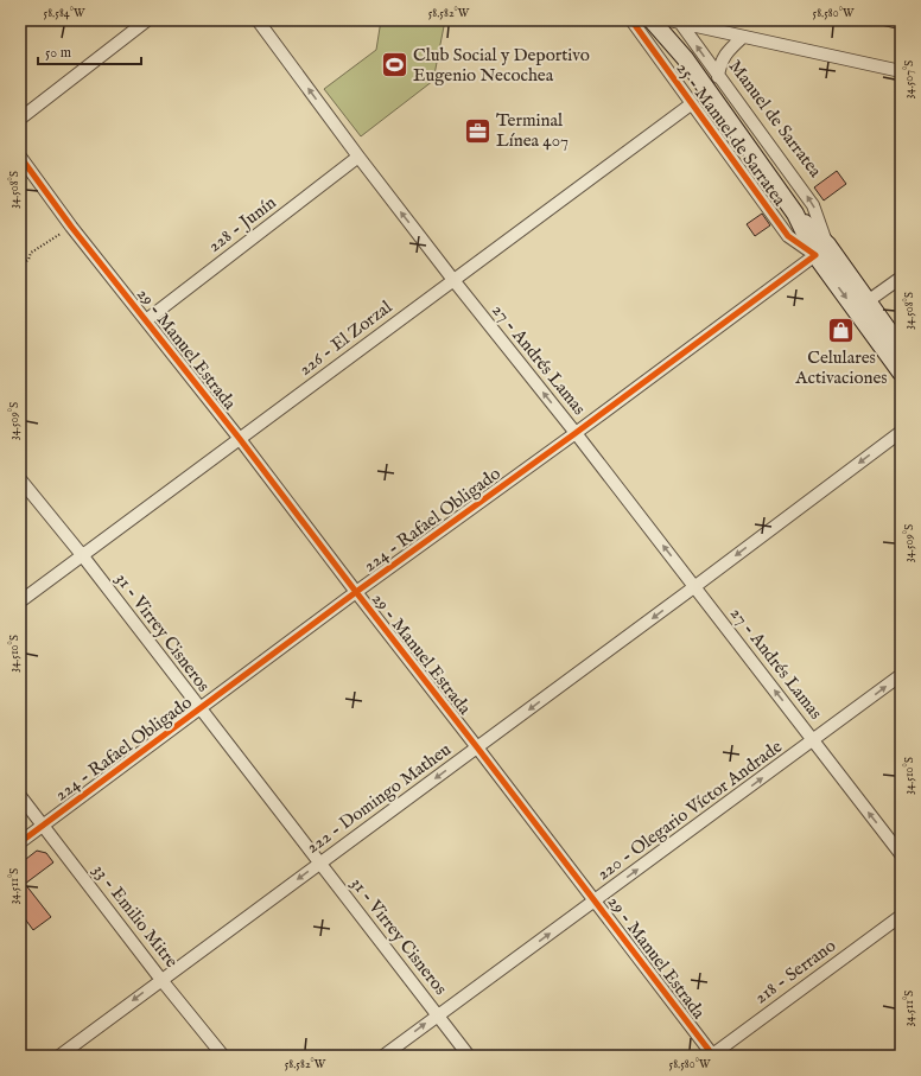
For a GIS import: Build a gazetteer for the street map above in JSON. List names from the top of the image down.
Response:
{
  "streets": {
    "main road": ["Manuel de Sarratea", "25 - Manuel de Sarratea"],
    "street": [
      "228 - Junín",
      "226 - El Zorzal",
      "29 - Manuel Estrada",
      "27 - Andrés Lamas",
      "224 - Rafael Obligado",
      "31 - Virrey Cisneros",
      "222 - Domingo Matheu",
      "220 - Olegario Víctor Andrade",
      "33 - Emilio Mitre",
      "218 - Serrano"
    ]
  },
  "crossings": [
    ["Manuel de Sarratea", "25 - Manuel de Sarratea"],
    ["Manuel de Sarratea", "224 - Rafael Obligado"],
    ["25 - Manuel de Sarratea", "226 - El Zorzal"],
    ["25 - Manuel de Sarratea", "224 - Rafael Obligado"],
    ["228 - Junín", "29 - Manuel Estrada"],
    ["228 - Junín", "27 - Andrés Lamas"],
    ["226 - El Zorzal", "29 - Manuel Estrada"],
    ["226 - El Zorzal", "27 - Andrés Lamas"],
    ["226 - El Zorzal", "31 - Virrey Cisneros"],
    ["29 - Manuel Estrada", "224 - Rafael Obligado"],
    ["29 - Manuel Estrada", "222 - Domingo Matheu"],
    ["29 - Manuel Estrada", "220 - Olegario Víctor Andrade"],
    ["29 - Manuel Estrada", "218 - Serrano"],
    ["27 - Andrés Lamas", "224 - Rafael Obligado"],
    ["27 - Andrés Lamas", "222 - Domingo Matheu"],
    ["27 - Andrés Lamas", "220 - Olegario Víctor Andrade"],
    ["224 - Rafael Obligado", "31 - Virrey Cisneros"],
    ["224 - Rafael Obligado", "33 - Emilio Mitre"],
    ["31 - Virrey Cisneros", "222 - Domingo Matheu"],
    ["31 - Virrey Cisneros", "220 - Olegario Víctor Andrade"],
    ["222 - Domingo Matheu", "33 - Emilio Mitre"]
  ],
  "one_way": ["27 - Andrés Lamas", "222 - Domingo Matheu", "220 - Olegario Víctor Andrade"],
  "places": {
    "sports": ["Club Social y Deportivo Eugenio Necochea"],
    "office": ["Terminal Línea 407"],
    "shop": ["Celulares Activaciones"]
  },
  "scale_bar": "50 m",
  "coordinates": [
    "58.584°W",
    "58.582°W",
    "58.580°W",
    "34.507°S",
    "34.508°S",
    "34.509°S",
    "34.510°S",
    "34.511°S"
  ]
}
